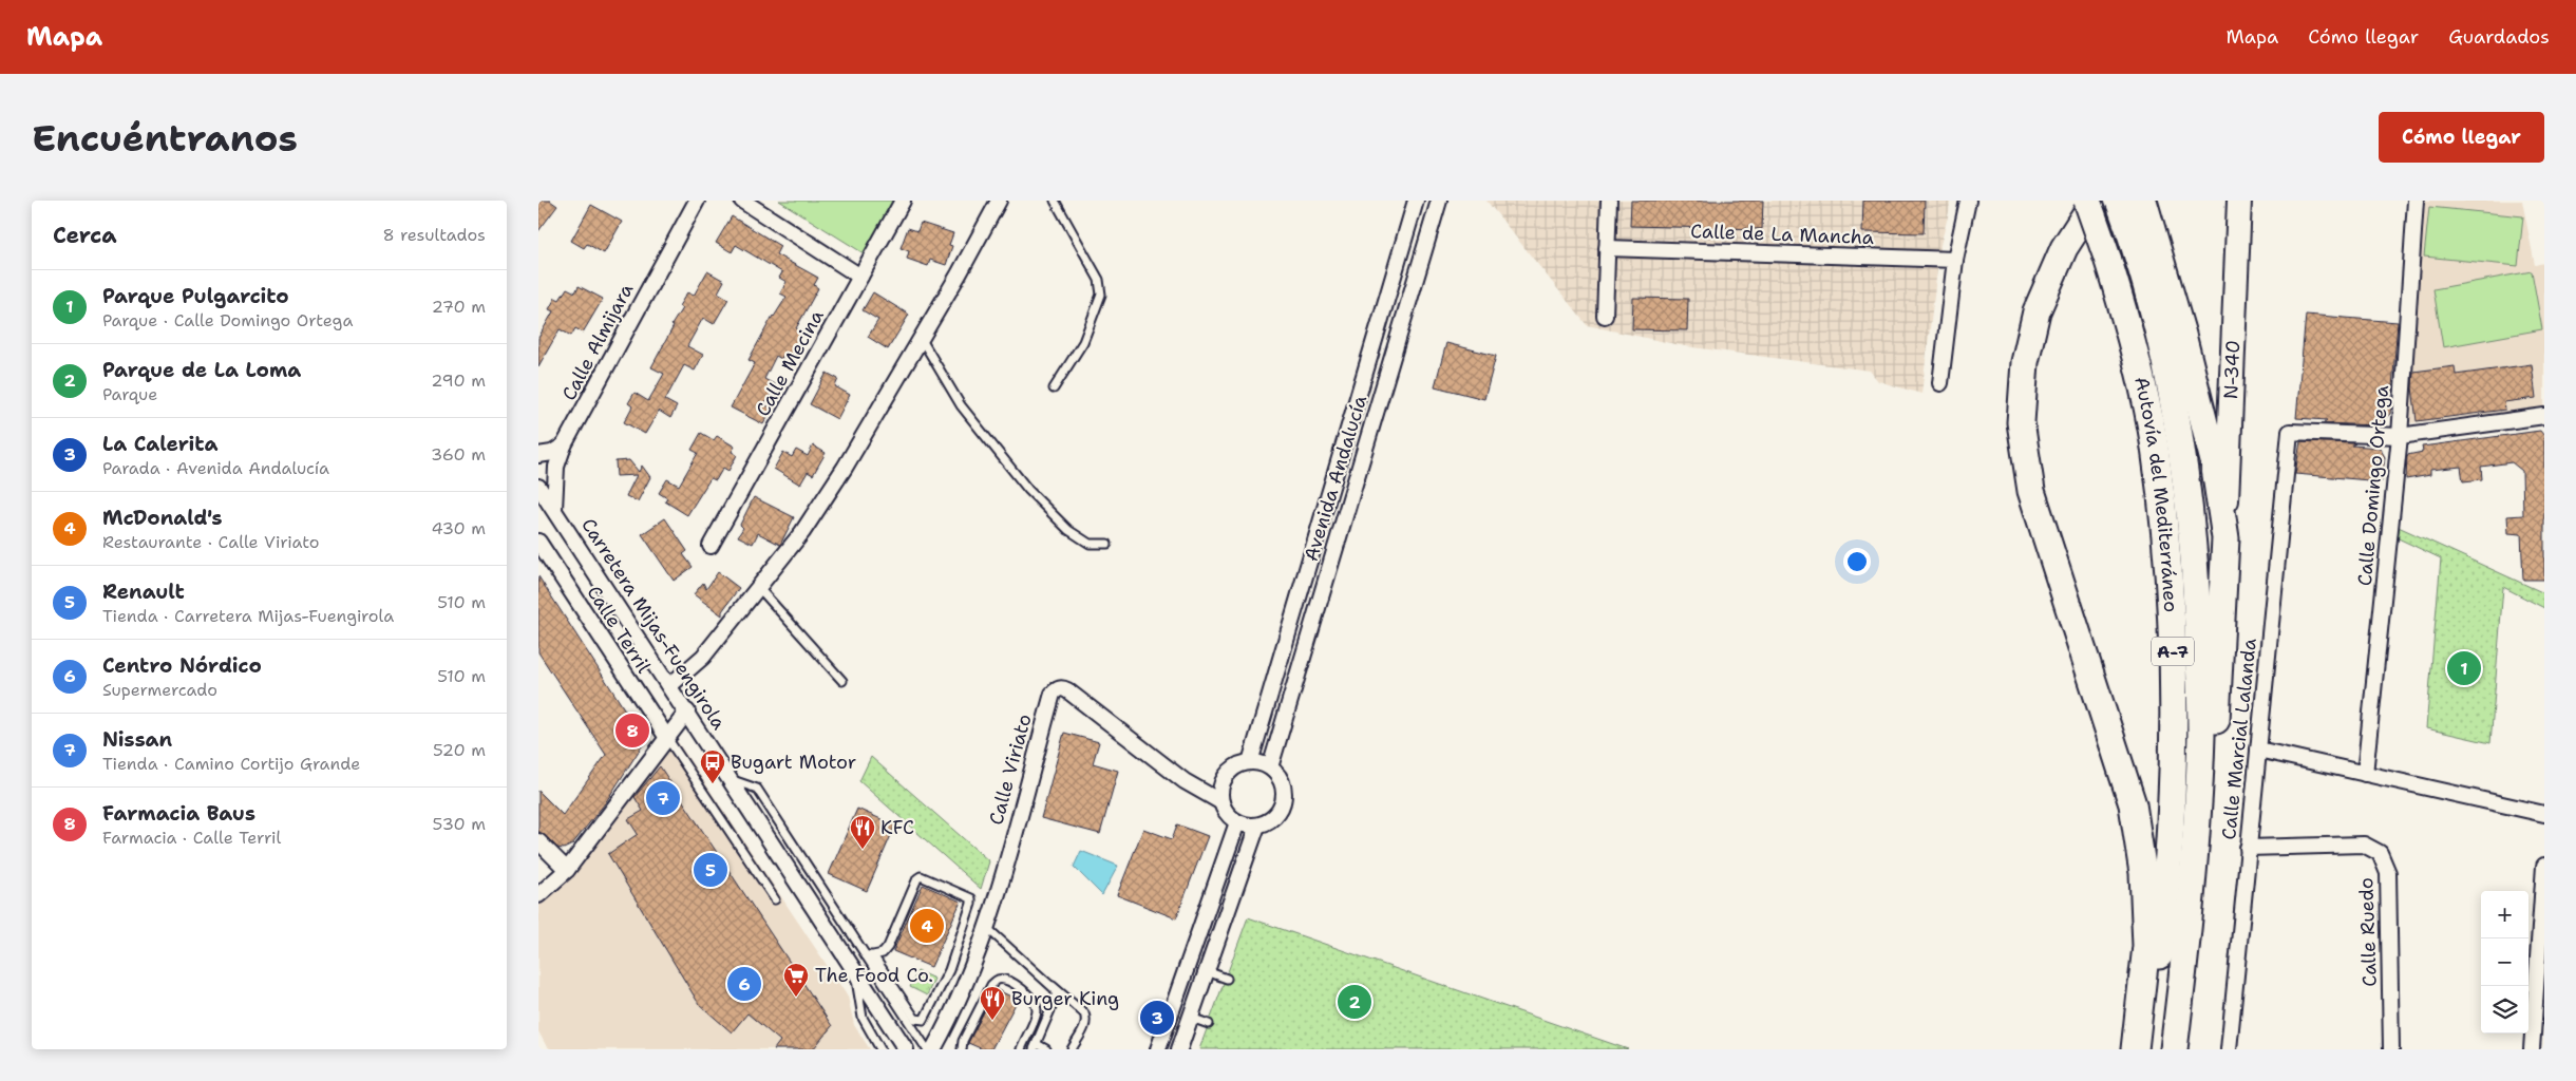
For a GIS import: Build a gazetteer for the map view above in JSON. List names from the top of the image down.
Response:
{
  "streets": {
    "highway": ["Autovía del Mediterráneo", "A-7"],
    "main road": ["N-340"],
    "street": [
      "Calle de La Mancha",
      "Calle Almijara",
      "Calle Mecina",
      "Avenida Andalucía",
      "Calle Domingo Ortega",
      "Carretera Mijas-Fuengirola",
      "Calle Terril",
      "Calle Marcial Lalanda",
      "Calle Viriato",
      "Calle Ruedo"
    ]
  },
  "crossings": [
    ["Calle Almijara", "Carretera Mijas-Fuengirola"],
    ["Avenida Andalucía", "Calle Viriato"],
    ["Calle Domingo Ortega", "Calle Marcial Lalanda"],
    ["Calle Marcial Lalanda", "Calle Ruedo"]
  ],
  "places": {
    "bus stop": ["Bugart Motor"],
    "restaurant": ["KFC", "Burger King"],
    "supermarket": ["The Food Co."]
  },
  "page": {
    "header": "Mapa",
    "nav": ["Mapa", "Cómo llegar", "Guardados"],
    "buttons": "Cómo llegar",
    "title": "Encuéntranos",
    "heading": ["Cerca", "8 resultados"],
    "list": [
      {
        "mark": "1",
        "name": "Parque Pulgarcito",
        "note": "Parque · Calle Domingo Ortega",
        "value": "270 m"
      },
      {
        "mark": "2",
        "name": "Parque de La Loma",
        "note": "Parque",
        "value": "290 m"
      },
      {
        "mark": "3",
        "name": "La Calerita",
        "note": "Parada · Avenida Andalucía",
        "value": "360 m"
      },
      {
        "mark": "4",
        "name": "McDonald's",
        "note": "Restaurante · Calle Viriato",
        "value": "430 m"
      },
      {
        "mark": "5",
        "name": "Renault",
        "note": "Tienda · Carretera Mijas-Fuengirola",
        "value": "510 m"
      },
      {
        "mark": "6",
        "name": "Centro Nórdico",
        "note": "Supermercado",
        "value": "510 m"
      },
      {
        "mark": "7",
        "name": "Nissan",
        "note": "Tienda · Camino Cortijo Grande",
        "value": "520 m"
      },
      {
        "mark": "8",
        "name": "Farmacia Baus",
        "note": "Farmacia · Calle Terril",
        "value": "530 m"
      }
    ],
    "pins": [
      "1",
      "8",
      "7",
      "5",
      "4",
      "6",
      "2",
      "3"
    ],
    "map_buttons": ["+", "−"]
  }
}
